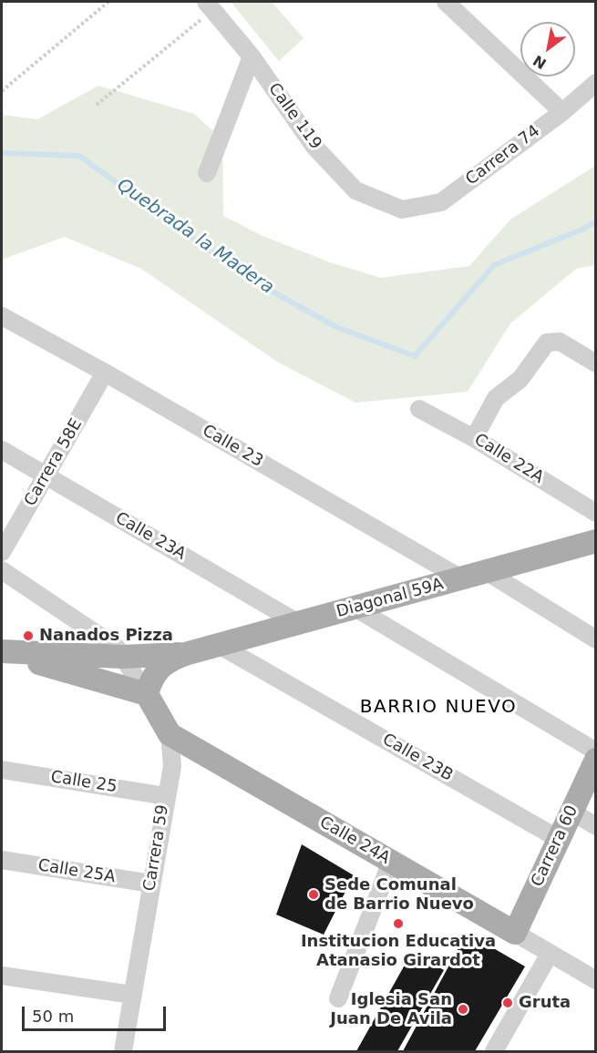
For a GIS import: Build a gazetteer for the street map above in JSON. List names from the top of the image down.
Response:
{
  "streets": {
    "main road": [
      "Diagonal 59A",
      "Calle 24A",
      "Carrera 60",
      "Carrera 59"
    ],
    "street": [
      "Calle 119",
      "Carrera 74",
      "Calle 23",
      "Calle 22A",
      "Carrera 58E",
      "Calle 23A",
      "Calle 23B",
      "Calle 25",
      "Calle 25A"
    ]
  },
  "crossings": [
    ["Calle 119", "Carrera 74"],
    ["Calle 23", "Carrera 58E"],
    ["Calle 23", "Diagonal 59A"],
    ["Carrera 58E", "Calle 23A"],
    ["Calle 23A", "Diagonal 59A"],
    ["Diagonal 59A", "Calle 23B"],
    ["Diagonal 59A", "Carrera 59"],
    ["Calle 23B", "Carrera 60"],
    ["Calle 25", "Carrera 59"],
    ["Calle 24A", "Carrera 60"],
    ["Calle 24A", "Carrera 59"],
    ["Carrera 59", "Calle 25A"]
  ],
  "districts": ["BARRIO NUEVO"],
  "water": ["Quebrada la Madera"],
  "places": [
    "Nanados Pizza",
    "Sede Comunal de Barrio Nuevo",
    "Institucion Educativa Atanasio Girardot",
    "Gruta",
    "Iglesia San Juan De Avila"
  ],
  "scale_bar": "50 m",
  "north": "bottom left"
}
